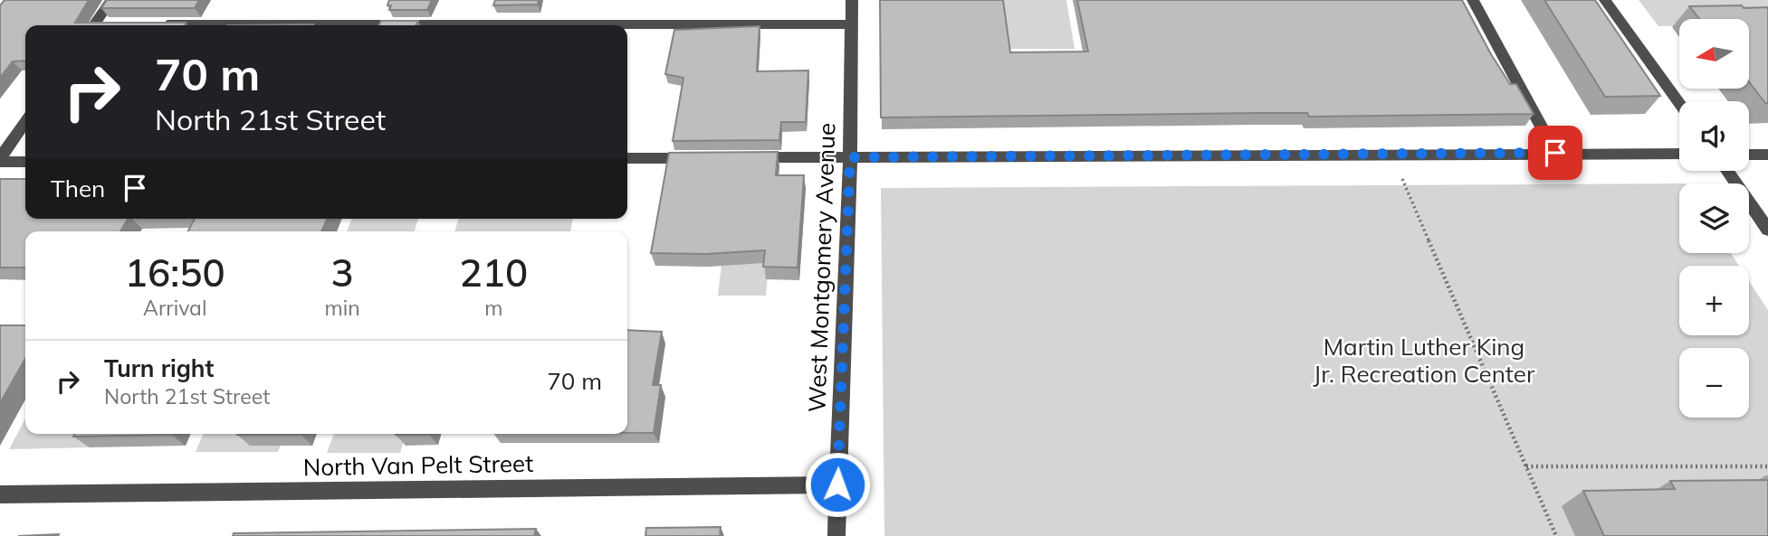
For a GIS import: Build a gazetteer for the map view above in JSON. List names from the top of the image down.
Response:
{
  "streets": {
    "street": ["West Montgomery Avenue", "North Van Pelt Street"]
  },
  "crossings": [
    ["West Montgomery Avenue", "North Van Pelt Street"]
  ],
  "parks": ["Martin Luther King Jr. Recreation Center"],
  "north": "left",
  "page": {
    "map_buttons": ["+", "−"],
    "turn": ["70 m", "North 21st Street"],
    "then": "Then",
    "eta": [
      "16:50",
      "Arrival",
      "3",
      "min",
      "210",
      "m"
    ],
    "list": [
      {
        "name": "Turn right",
        "note": "North 21st Street",
        "value": "70 m"
      }
    ]
  }
}
